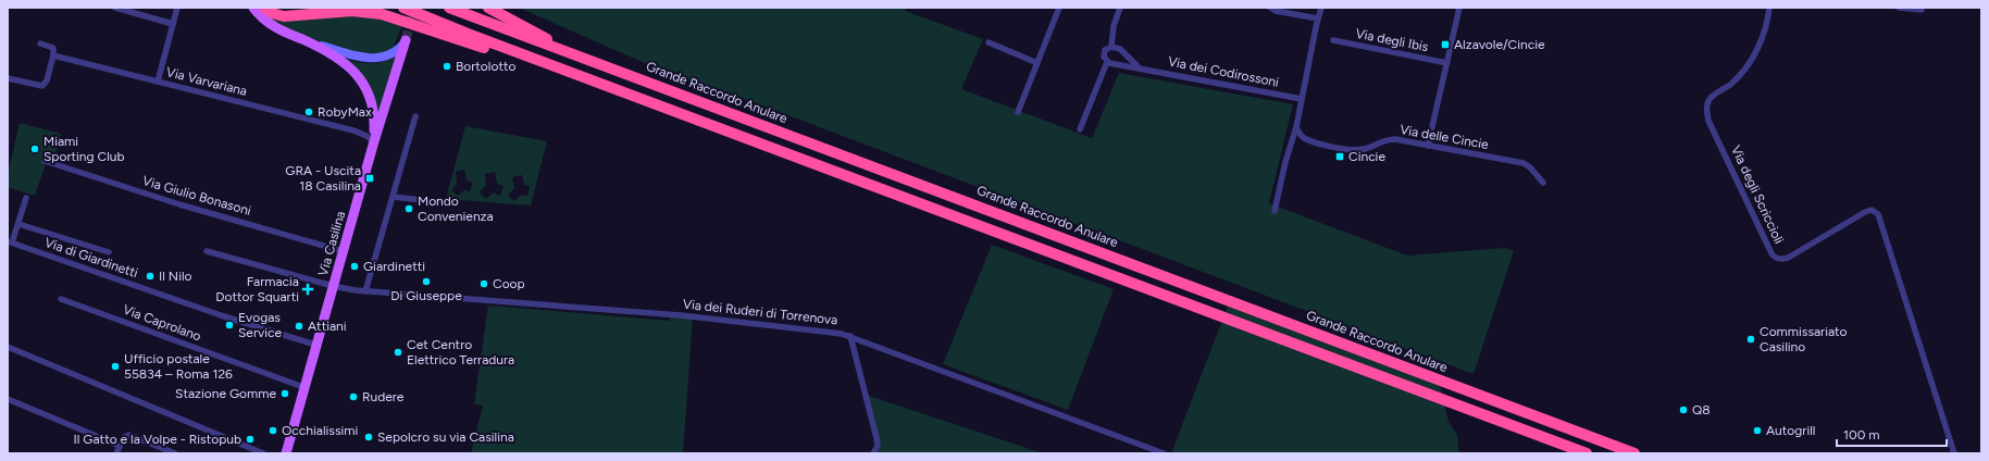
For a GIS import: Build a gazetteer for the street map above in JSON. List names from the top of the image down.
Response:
{
  "streets": {
    "highway": ["Grande Raccordo Anulare"],
    "main road": ["Via Casilina"],
    "street": [
      "Via degli Ibis",
      "Via dei Codirossoni",
      "Via Varvariana",
      "Via delle Cincie",
      "Via degli Scriccioli",
      "Via Giulio Bonasoni",
      "Via di Giardinetti",
      "Via dei Ruderi di Torrenova",
      "Via Caprolano"
    ]
  },
  "crossings": [
    ["Via Varvariana", "Via Casilina"],
    ["Via Giulio Bonasoni", "Via Casilina"],
    ["Via Casilina", "Via di Giardinetti"],
    ["Via Casilina", "Via dei Ruderi di Torrenova"],
    ["Via Casilina", "Via Caprolano"]
  ],
  "places": {
    "transit": ["Alzavole/Cincie", "Cincie", "GRA - Uscita 18 Casilina"],
    "other": [
      "Bortolotto",
      "RobyMax",
      "Miami Sporting Club",
      "Mondo Convenienza",
      "Giardinetti",
      "Il Nilo",
      "Di Giuseppe",
      "Coop",
      "Evogas Service",
      "Attiani",
      "Commissariato Casilino",
      "Cet Centro Elettrico Terradura",
      "Ufficio postale 55834 – Roma 126",
      "Stazione Gomme",
      "Rudere",
      "Q8",
      "Occhialissimi",
      "Autogrill",
      "Sepolcro su via Casilina",
      "Il Gatto e la Volpe - Ristopub"
    ],
    "health": ["Farmacia Dottor Squarti"]
  },
  "scale_bar": "100 m"
}
